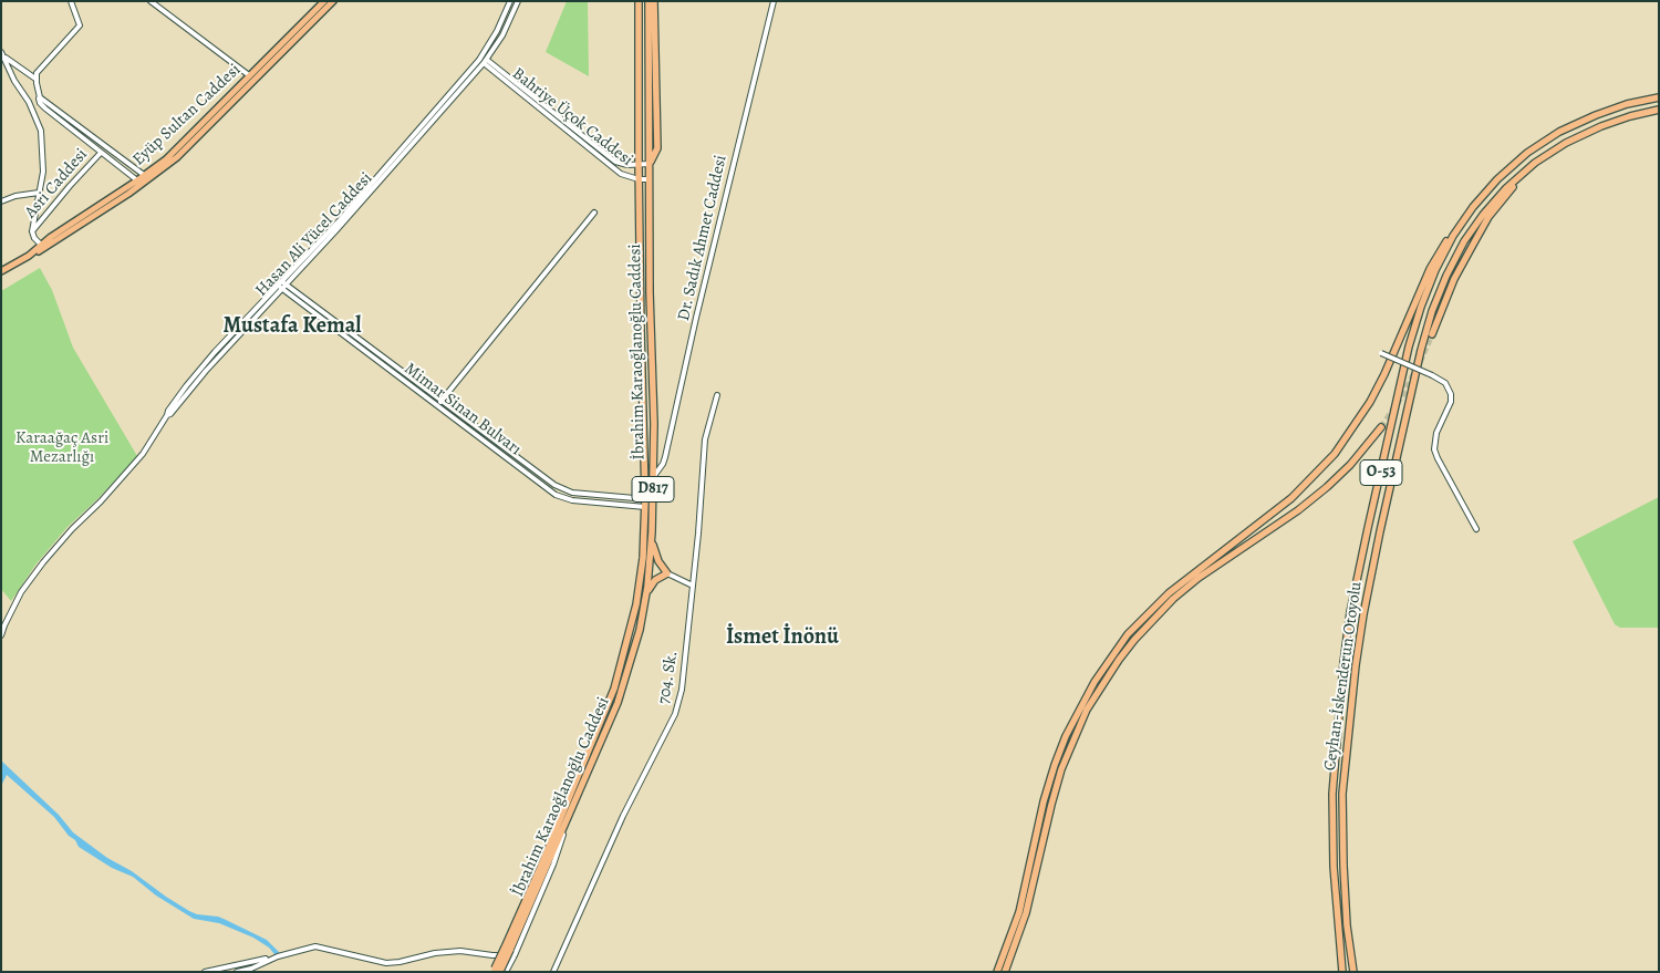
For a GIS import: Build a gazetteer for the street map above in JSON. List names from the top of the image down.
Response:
{
  "streets": {
    "highway": [
      "İbrahim Karaoğlanoğlu Caddesi",
      "O-53",
      "D817",
      "Ceyhan-İskenderun Otoyolu"
    ],
    "main road": ["Eyüp Sultan Caddesi"],
    "street": [
      "Bahriye Üçok Caddesi",
      "Asri Caddesi",
      "Hasan Ali Yücel Caddesi",
      "Dr. Sadık Ahmet Caddesi",
      "Mimar Sinan Bulvarı",
      "704. Sk."
    ]
  },
  "crossings": [
    ["Bahriye Üçok Caddesi", "Hasan Ali Yücel Caddesi"],
    ["Bahriye Üçok Caddesi", "İbrahim Karaoğlanoğlu Caddesi"],
    ["Hasan Ali Yücel Caddesi", "Mimar Sinan Bulvarı"],
    ["Dr. Sadık Ahmet Caddesi", "İbrahim Karaoğlanoğlu Caddesi"],
    ["İbrahim Karaoğlanoğlu Caddesi", "Mimar Sinan Bulvarı"]
  ],
  "districts": ["Mustafa Kemal", "İsmet İnönü"],
  "parks": ["Karaağaç Asri Mezarlığı"]
}
